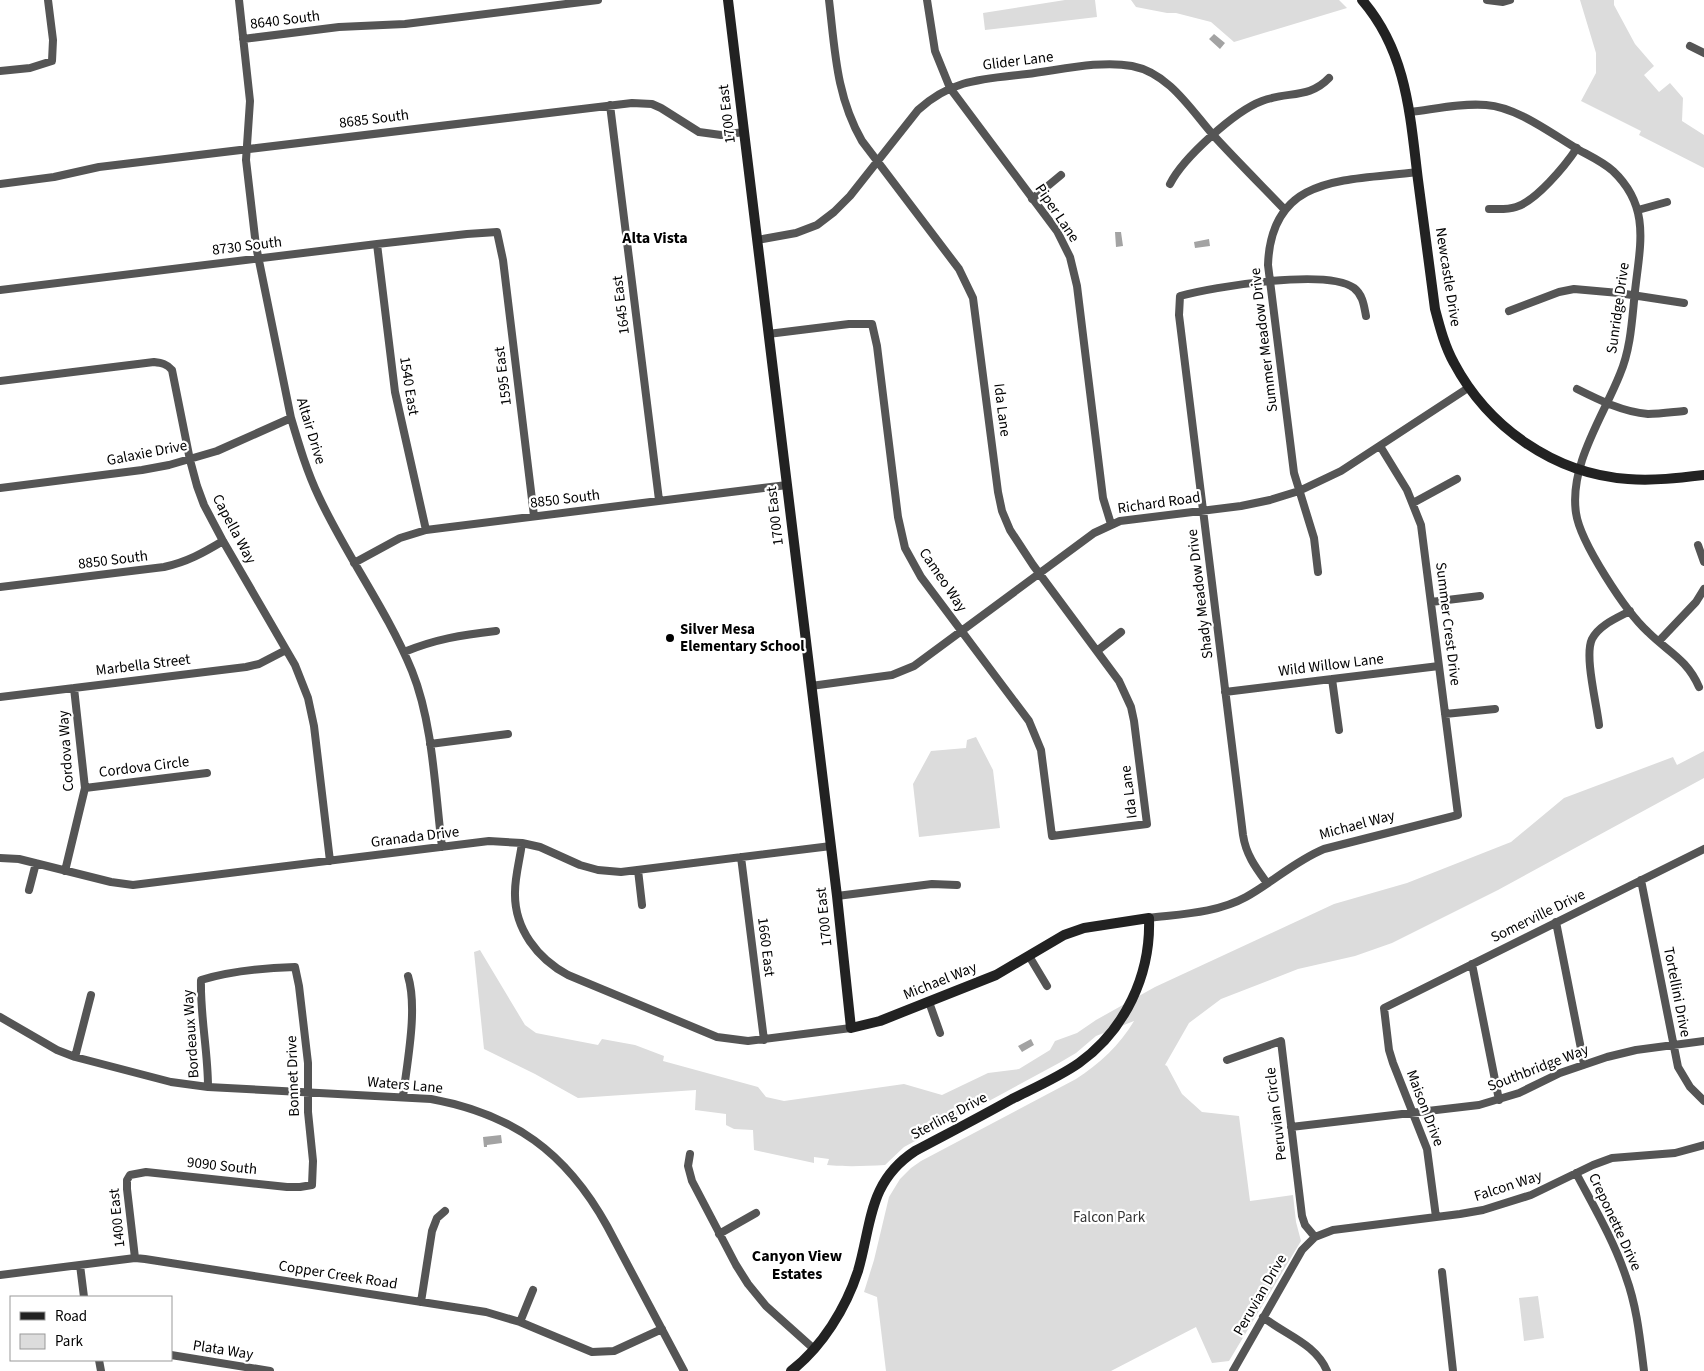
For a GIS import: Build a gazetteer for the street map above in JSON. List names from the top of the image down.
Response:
{
  "streets": {
    "street": [
      "8640 South",
      "Glider Lane",
      "1700 East",
      "8685 South",
      "Piper Lane",
      "8730 South",
      "Newcastle Drive",
      "1645 East",
      "Sunridge Drive",
      "Summer Meadow Drive",
      "1595 East",
      "1540 East",
      "Ida Lane",
      "Altair Drive",
      "Galaxie Drive",
      "8850 South",
      "Richard Road",
      "Capella Way",
      "Cameo Way",
      "Shady Meadow Drive",
      "Summer Crest Drive",
      "Marbella Street",
      "Wild Willow Lane",
      "Cordova Way",
      "Cordova Circle",
      "Michael Way",
      "Granada Drive",
      "Somerville Drive",
      "1660 East",
      "Tortellini Drive",
      "Bordeaux Way",
      "Southbridge Way",
      "Bonnet Drive",
      "Waters Lane",
      "Maison Drive",
      "Peruvian Circle",
      "Sterling Drive",
      "9090 South",
      "Falcon Way",
      "1400 East",
      "Creponette Drive",
      "Copper Creek Road",
      "Peruvian Drive",
      "Plata Way"
    ]
  },
  "crossings": [
    ["8640 South", "Altair Drive"],
    ["Glider Lane", "1700 East"],
    ["Glider Lane", "Piper Lane"],
    ["Glider Lane", "Summer Meadow Drive"],
    ["Glider Lane", "Ida Lane"],
    ["1700 East", "8685 South"],
    ["1700 East", "8850 South"],
    ["1700 East", "Richard Road"],
    ["1700 East", "Cameo Way"],
    ["1700 East", "Michael Way"],
    ["1700 East", "Granada Drive"],
    ["8685 South", "1645 East"],
    ["8685 South", "Altair Drive"],
    ["Piper Lane", "Richard Road"],
    ["8730 South", "1595 East"],
    ["8730 South", "1540 East"],
    ["8730 South", "Altair Drive"],
    ["Newcastle Drive", "Sunridge Drive"],
    ["Newcastle Drive", "Summer Meadow Drive"],
    ["Newcastle Drive", "Richard Road"],
    ["1645 East", "8850 South"],
    ["Summer Meadow Drive", "Richard Road"],
    ["Summer Meadow Drive", "Shady Meadow Drive"],
    ["1595 East", "8850 South"],
    ["1540 East", "8850 South"],
    ["Ida Lane", "Richard Road"],
    ["Ida Lane", "Cameo Way"],
    ["Altair Drive", "Galaxie Drive"],
    ["Altair Drive", "8850 South"],
    ["Altair Drive", "Granada Drive"],
    ["Galaxie Drive", "Capella Way"],
    ["8850 South", "Capella Way"],
    ["Richard Road", "Cameo Way"],
    ["Richard Road", "Shady Meadow Drive"],
    ["Richard Road", "Summer Crest Drive"],
    ["Capella Way", "Marbella Street"],
    ["Capella Way", "Granada Drive"],
    ["Shady Meadow Drive", "Wild Willow Lane"],
    ["Shady Meadow Drive", "Michael Way"],
    ["Summer Crest Drive", "Wild Willow Lane"],
    ["Summer Crest Drive", "Michael Way"],
    ["Marbella Street", "Cordova Way"],
    ["Cordova Way", "Cordova Circle"],
    ["Cordova Way", "Granada Drive"],
    ["Michael Way", "Granada Drive"],
    ["Michael Way", "1660 East"],
    ["Michael Way", "Sterling Drive"],
    ["Granada Drive", "1660 East"],
    ["Somerville Drive", "Tortellini Drive"],
    ["Somerville Drive", "Maison Drive"],
    ["Tortellini Drive", "Southbridge Way"],
    ["Bordeaux Way", "Bonnet Drive"],
    ["Bordeaux Way", "Waters Lane"],
    ["Southbridge Way", "Maison Drive"],
    ["Southbridge Way", "Peruvian Circle"],
    ["Bonnet Drive", "Waters Lane"],
    ["Bonnet Drive", "9090 South"],
    ["Waters Lane", "Copper Creek Road"],
    ["Maison Drive", "Falcon Way"],
    ["Peruvian Circle", "Falcon Way"],
    ["Peruvian Circle", "Peruvian Drive"],
    ["9090 South", "1400 East"],
    ["Falcon Way", "Creponette Drive"],
    ["Falcon Way", "Peruvian Drive"],
    ["1400 East", "Copper Creek Road"]
  ],
  "districts": ["Alta Vista", "Canyon View Estates"],
  "parks": ["Falcon Park"],
  "places": ["Silver Mesa Elementary School"],
  "legend": ["Road", "Park"]
}
